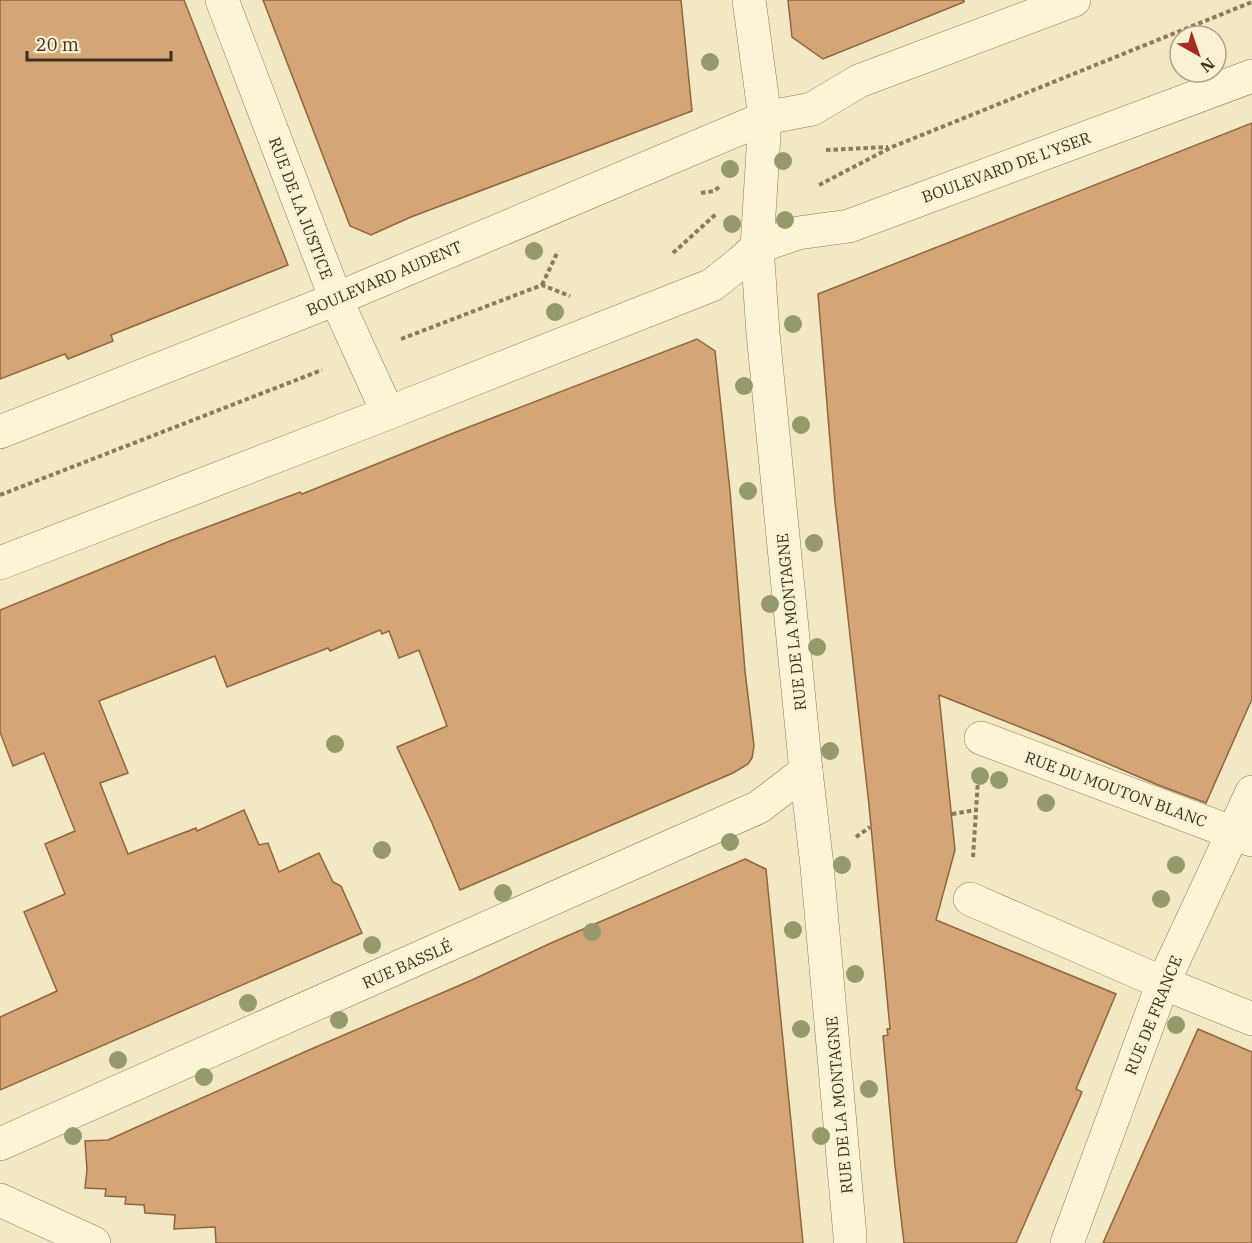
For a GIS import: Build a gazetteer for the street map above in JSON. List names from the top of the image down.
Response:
{
  "streets": {
    "street": [
      "BOULEVARD DE L'YSER",
      "RUE DE LA JUSTICE",
      "BOULEVARD AUDENT",
      "RUE DE LA MONTAGNE",
      "RUE DU MOUTON BLANC",
      "RUE BASSLÉ",
      "RUE DE FRANCE"
    ]
  },
  "crossings": [
    ["BOULEVARD DE L'YSER", "RUE DE LA MONTAGNE"],
    ["RUE DE LA JUSTICE", "BOULEVARD AUDENT"],
    ["BOULEVARD AUDENT", "RUE DE LA MONTAGNE"],
    ["RUE DE LA MONTAGNE", "RUE BASSLÉ"],
    ["RUE DU MOUTON BLANC", "RUE DE FRANCE"]
  ],
  "scale_bar": "20 m",
  "north": "bottom right"
}
